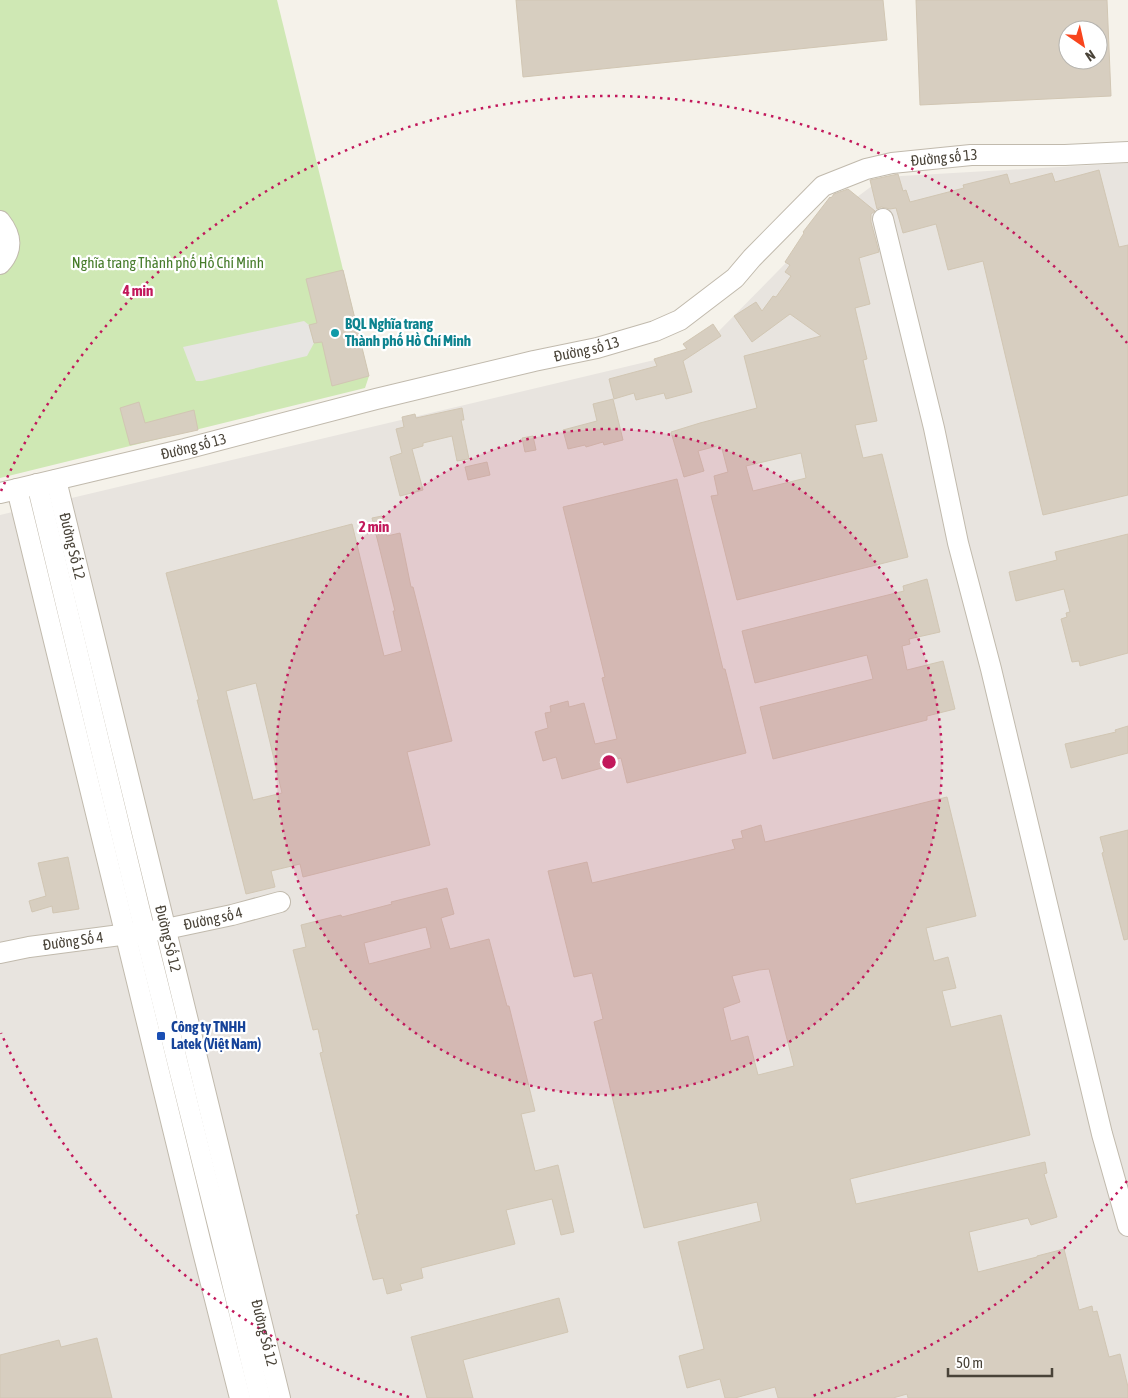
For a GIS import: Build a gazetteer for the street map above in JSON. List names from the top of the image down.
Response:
{
  "streets": {
    "street": [
      "Đường số 13",
      "Đường Số 12",
      "Đường số 4",
      "Đường Số 4"
    ]
  },
  "crossings": [
    ["Đường số 13", "Đường Số 12"],
    ["Đường Số 12", "Đường số 4"],
    ["Đường Số 12", "Đường Số 4"],
    ["Đường số 4", "Đường Số 4"]
  ],
  "parks": ["Nghĩa trang Thành phố Hồ Chí Minh"],
  "places": {
    "other": ["BQL Nghĩa trang Thành phố Hồ Chí Minh"],
    "transit": ["Công ty TNHH Latek (Việt Nam)"]
  },
  "scale_bar": "50 m",
  "north": "bottom right",
  "rings": ["4 min", "2 min"]
}
